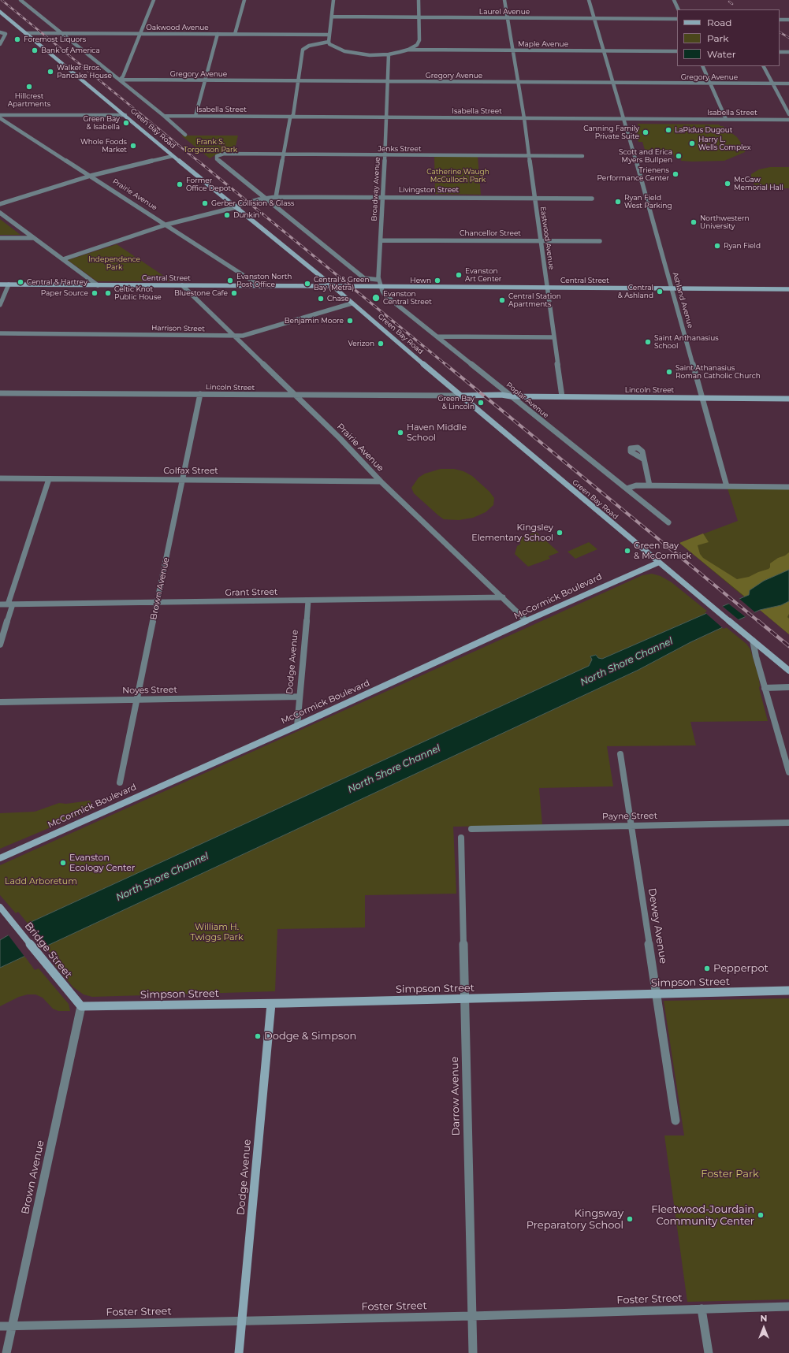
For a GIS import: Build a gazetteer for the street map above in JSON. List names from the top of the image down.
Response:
{
  "streets": {
    "main road": [
      "Green Bay Road",
      "Central Street",
      "Lincoln Street",
      "McCormick Boulevard",
      "Dodge Avenue",
      "Bridge Street",
      "Simpson Street"
    ],
    "street": [
      "Laurel Avenue",
      "Oakwood Avenue",
      "Maple Avenue",
      "Gregory Avenue",
      "Isabella Street",
      "Jenks Street",
      "Broadway Avenue",
      "Livingston Street",
      "Prairie Avenue",
      "Chancellor Street",
      "Eastwood Avenue",
      "Ashland Avenue",
      "Harrison Street",
      "Poplar Avenue",
      "Colfax Street",
      "Brown Avenue",
      "Grant Street",
      "Noyes Street",
      "Payne Street",
      "Dewey Avenue",
      "Darrow Avenue",
      "Foster Street"
    ]
  },
  "crossings": [
    ["Laurel Avenue", "Eastwood Avenue"],
    ["Laurel Avenue", "Ashland Avenue"],
    ["Oakwood Avenue", "Green Bay Road"],
    ["Maple Avenue", "Eastwood Avenue"],
    ["Maple Avenue", "Ashland Avenue"],
    ["Gregory Avenue", "Broadway Avenue"],
    ["Gregory Avenue", "Eastwood Avenue"],
    ["Gregory Avenue", "Ashland Avenue"],
    ["Isabella Street", "Broadway Avenue"],
    ["Isabella Street", "Eastwood Avenue"],
    ["Isabella Street", "Ashland Avenue"],
    ["Green Bay Road", "Livingston Street"],
    ["Green Bay Road", "Central Street"],
    ["Green Bay Road", "Harrison Street"],
    ["Green Bay Road", "Lincoln Street"],
    ["Green Bay Road", "McCormick Boulevard"],
    ["Jenks Street", "Broadway Avenue"],
    ["Jenks Street", "Livingston Street"],
    ["Jenks Street", "Eastwood Avenue"],
    ["Broadway Avenue", "Livingston Street"],
    ["Broadway Avenue", "Chancellor Street"],
    ["Broadway Avenue", "Central Street"],
    ["Broadway Avenue", "Poplar Avenue"],
    ["Livingston Street", "Prairie Avenue"],
    ["Livingston Street", "Eastwood Avenue"],
    ["Prairie Avenue", "Central Street"],
    ["Prairie Avenue", "Harrison Street"],
    ["Prairie Avenue", "Lincoln Street"],
    ["Prairie Avenue", "Colfax Street"],
    ["Prairie Avenue", "Grant Street"],
    ["Prairie Avenue", "McCormick Boulevard"],
    ["Chancellor Street", "Eastwood Avenue"],
    ["Eastwood Avenue", "Central Street"],
    ["Eastwood Avenue", "Lincoln Street"],
    ["Central Street", "Ashland Avenue"],
    ["Central Street", "Poplar Avenue"],
    ["Ashland Avenue", "Lincoln Street"],
    ["Lincoln Street", "Poplar Avenue"],
    ["Lincoln Street", "Brown Avenue"],
    ["Colfax Street", "Brown Avenue"],
    ["Brown Avenue", "Grant Street"],
    ["Brown Avenue", "Noyes Street"],
    ["Brown Avenue", "Bridge Street"],
    ["Brown Avenue", "Simpson Street"],
    ["Brown Avenue", "Foster Street"],
    ["Grant Street", "Dodge Avenue"],
    ["McCormick Boulevard", "Dodge Avenue"],
    ["Dodge Avenue", "Noyes Street"],
    ["Dodge Avenue", "Simpson Street"],
    ["Dodge Avenue", "Foster Street"],
    ["Payne Street", "Dewey Avenue"],
    ["Dewey Avenue", "Simpson Street"],
    ["Bridge Street", "Simpson Street"],
    ["Simpson Street", "Darrow Avenue"],
    ["Darrow Avenue", "Foster Street"]
  ],
  "water": ["North Shore Channel"],
  "parks": [
    "Frank S. Torgerson Park",
    "Catherine Waugh McCulloch Park",
    "Independence Park",
    "Ladd Arboretum",
    "William H. Twiggs Park",
    "Foster Park"
  ],
  "places": [
    "Foremost Liquors",
    "Bank of America",
    "Walker Bros. Pancake House",
    "Hillcrest Apartments",
    "Green Bay & Isabella",
    "LaPidus Dugout",
    "Canning Family Private Suite",
    "Harry L. Wells Complex",
    "Whole Foods Market",
    "Scott and Erica Myers Bullpen",
    "Trienens Performance Center",
    "McGaw Memorial Hall",
    "Former Office Depot",
    "Ryan Field West Parking",
    "Gerber Collision & Glass",
    "Dunkin'",
    "Northwestern University",
    "Ryan Field",
    "Evanston Art Center",
    "Evanston North Post Office",
    "Hewn",
    "Central & Hartrey",
    "Central & Green Bay (Metra)",
    "Central & Ashland",
    "Paper Source",
    "Celtic Knot Public House",
    "Bluestone Cafe",
    "Evanston Central Street",
    "Chase",
    "Central Station Apartments",
    "Benjamin Moore",
    "Saint Anthanasius School",
    "Verizon",
    "Saint Athanasius Roman Catholic Church",
    "Green Bay & Lincoln",
    "Haven Middle School",
    "Kingsley Elementary School",
    "Green Bay & McCormick",
    "Evanston Ecology Center",
    "Pepperpot",
    "Dodge & Simpson",
    "Fleetwood-Jourdain Community Center",
    "Kingsway Preparatory School"
  ],
  "legend": ["Road", "Park", "Water"],
  "north": "top"
}
